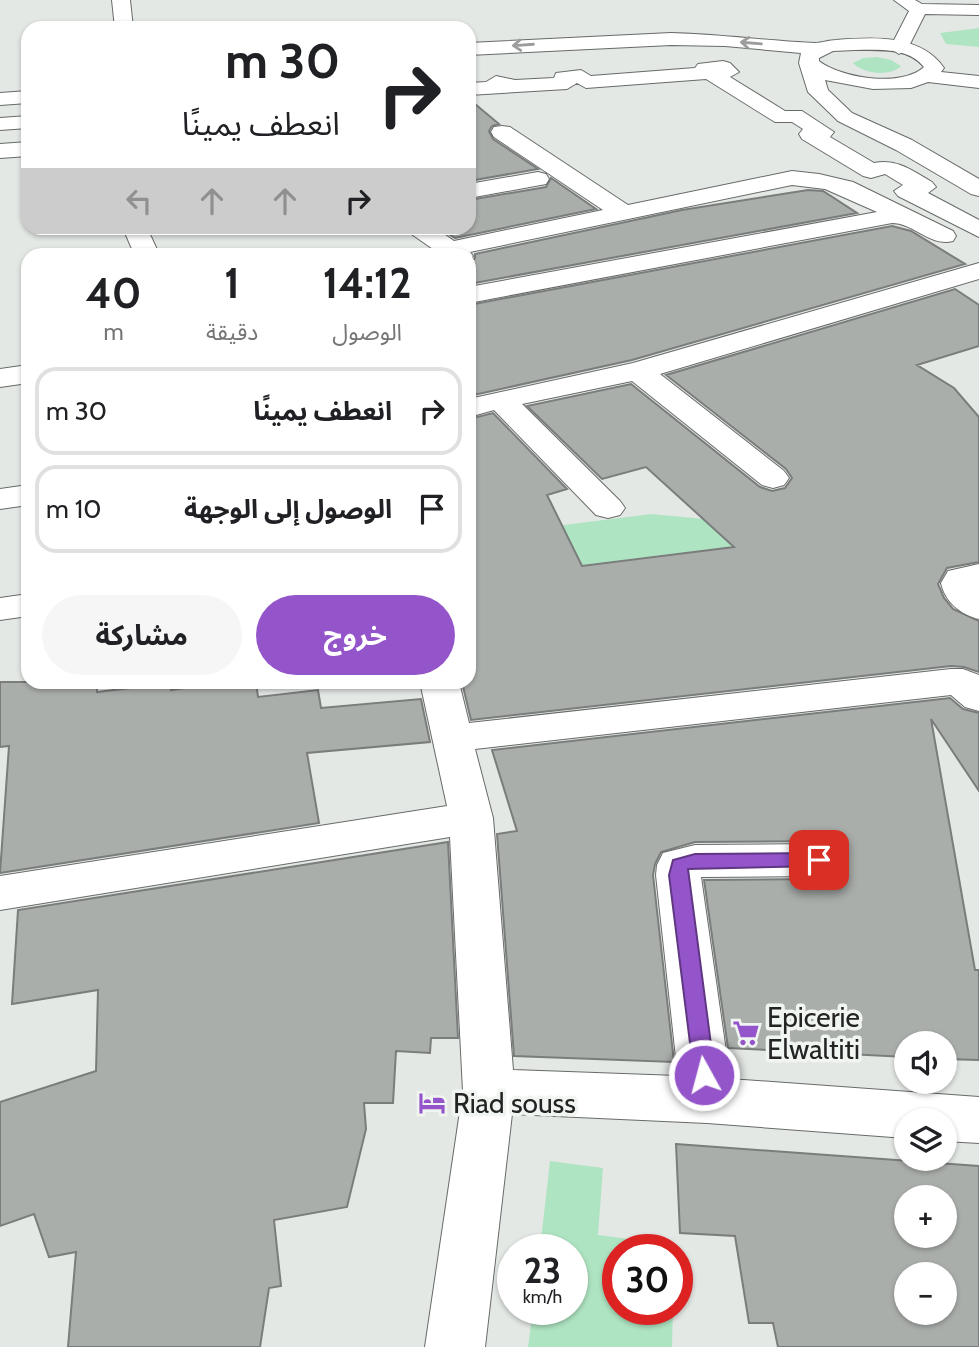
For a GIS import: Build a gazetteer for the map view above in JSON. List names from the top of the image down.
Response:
{
  "places": {
    "supermarket": ["Epicerie Elwaltiti"],
    "hotel": ["Riad souss"]
  },
  "page": {
    "turn": ["30 m", "انعطف يمينًا"],
    "eta": [
      "14:12",
      "الوصول",
      "1",
      "دقيقة",
      "40",
      "m"
    ],
    "list": [
      {
        "name": "انعطف يمينًا",
        "value": "30 m"
      },
      {
        "name": "الوصول إلى الوجهة",
        "value": "10 m"
      }
    ],
    "buttons": ["خروج", "مشاركة"],
    "map_buttons": ["+", "−"],
    "speed": "23 km/h",
    "limit": "30"
  }
}
